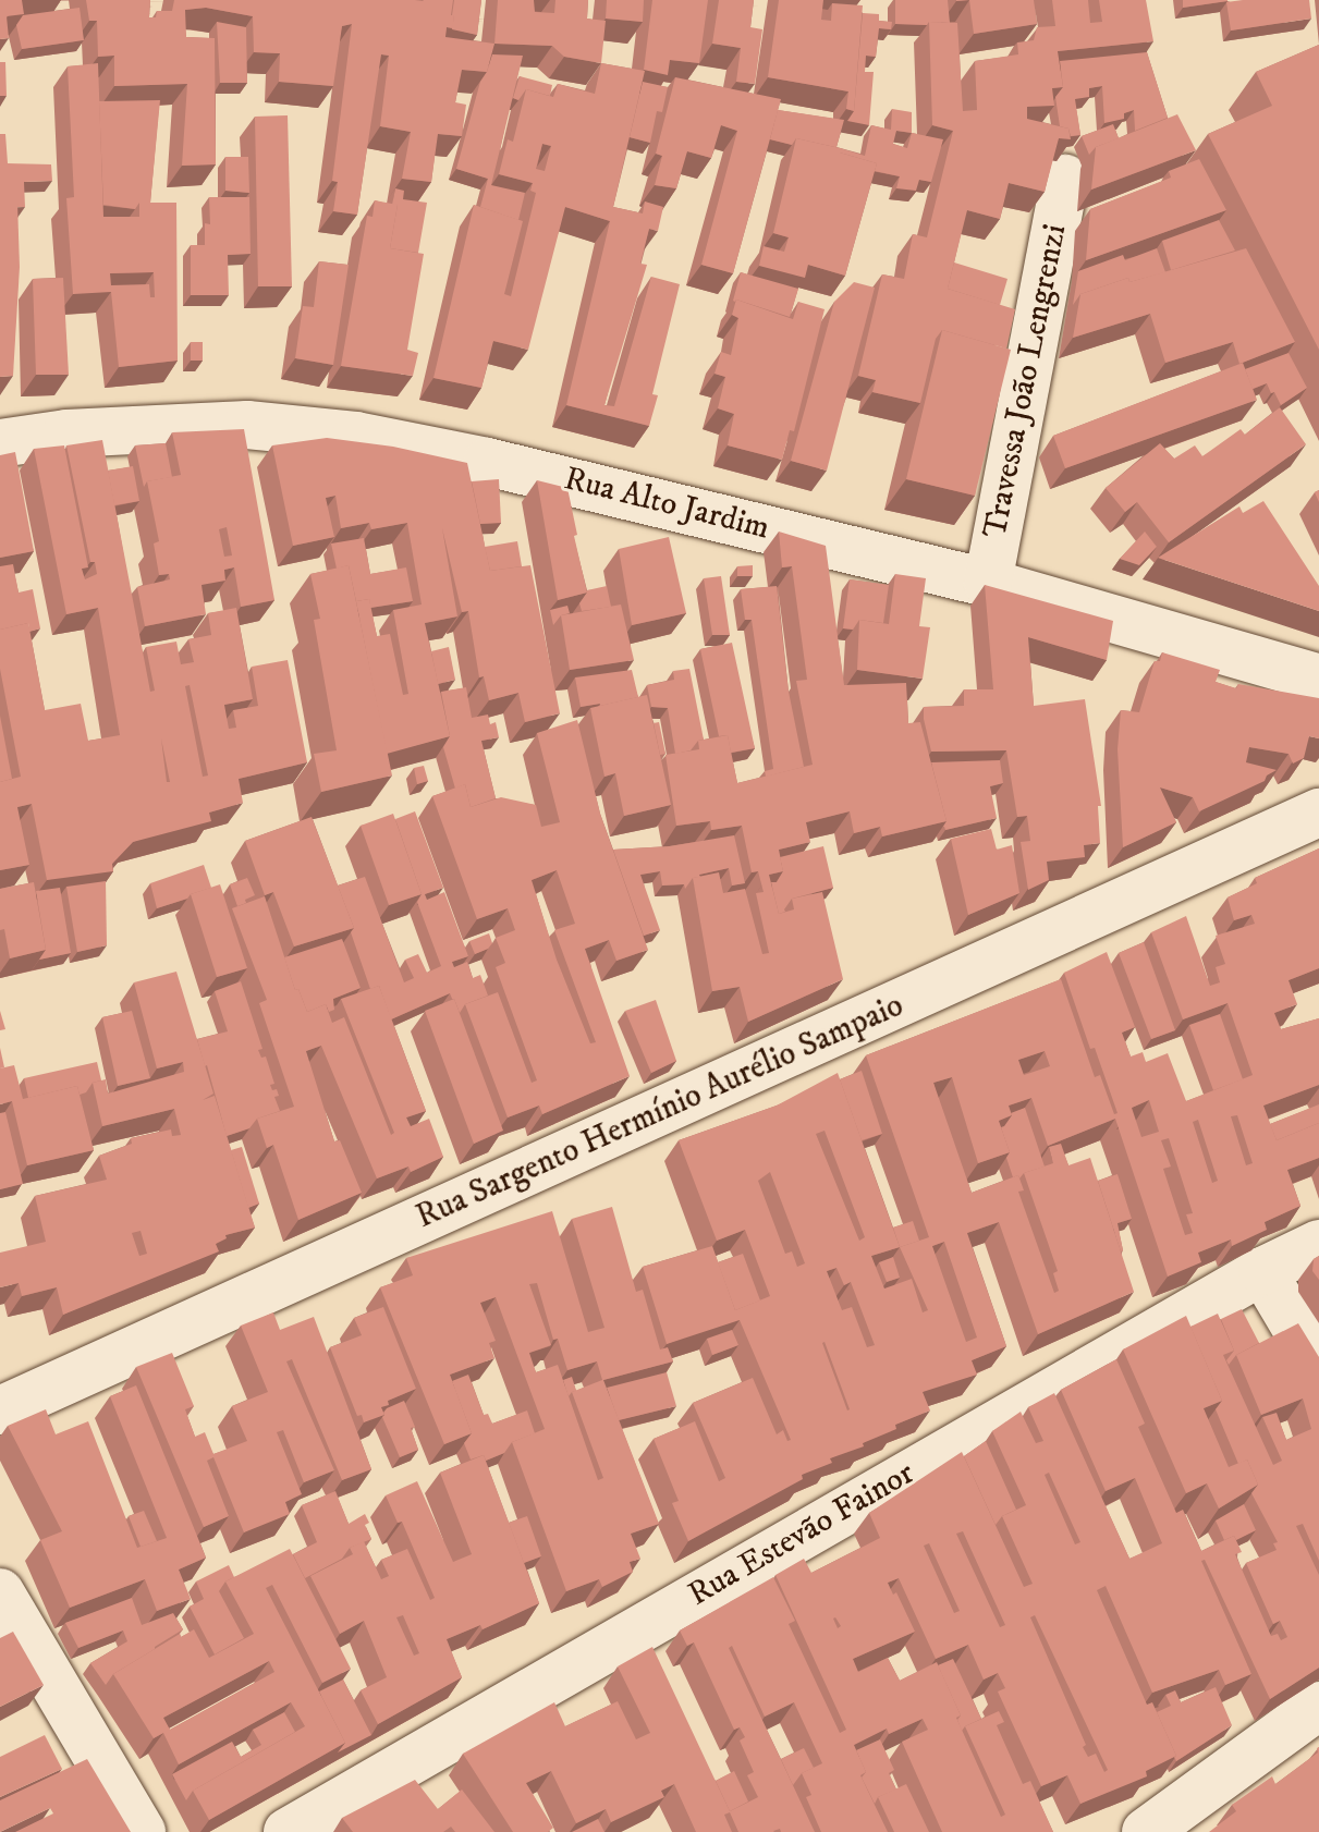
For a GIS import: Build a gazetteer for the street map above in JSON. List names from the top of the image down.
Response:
{
  "streets": {
    "street": [
      "Travessa João Lengrenzi",
      "Rua Alto Jardim",
      "Rua Sargento Hermínio Aurélio Sampaio",
      "Rua Estevão Fainor"
    ]
  },
  "crossings": [
    ["Travessa João Lengrenzi", "Rua Alto Jardim"]
  ]
}
